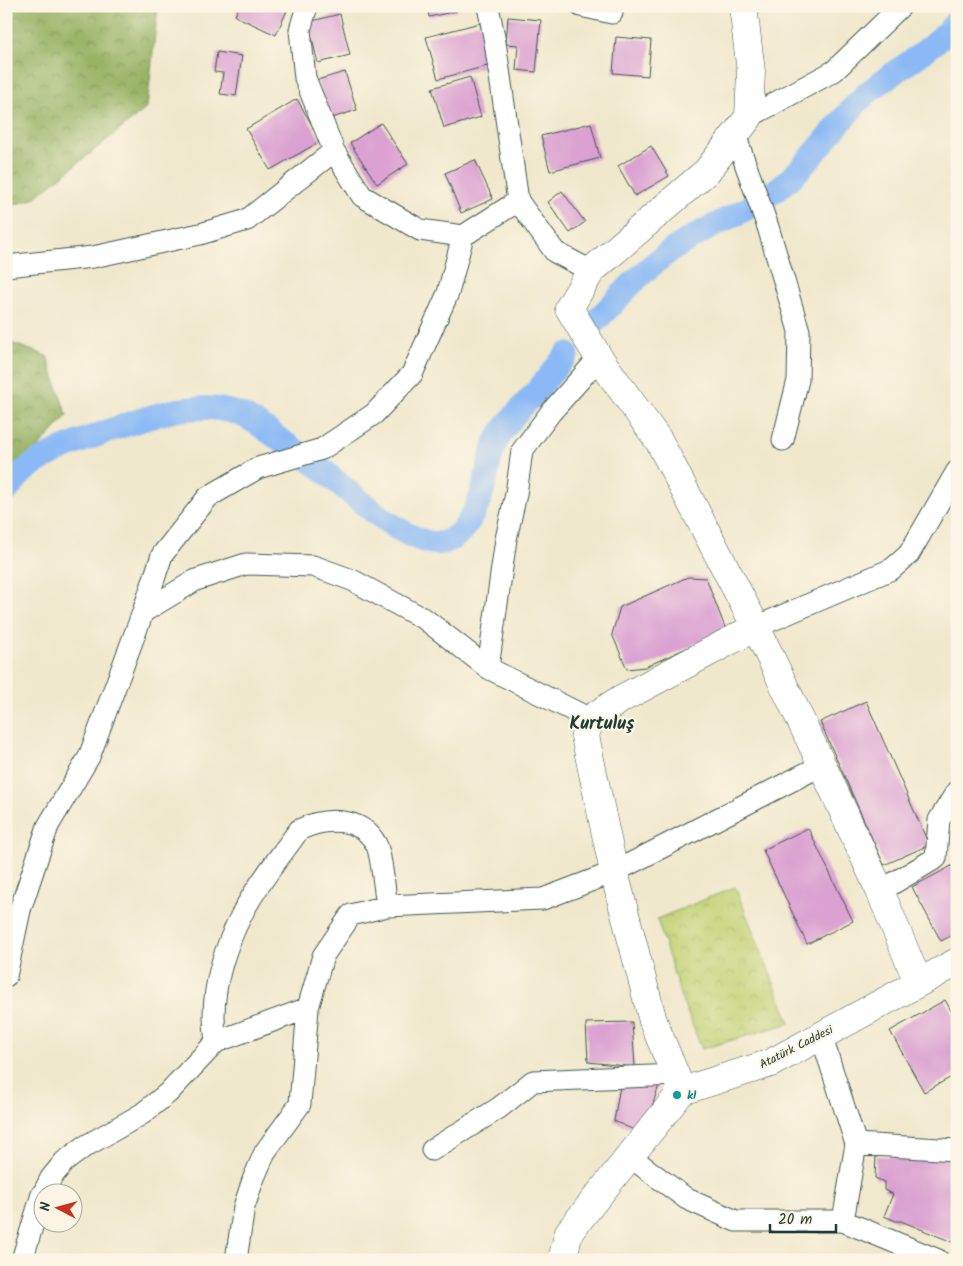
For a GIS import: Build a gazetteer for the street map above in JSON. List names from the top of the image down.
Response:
{
  "streets": {
    "street": ["Atatürk Caddesi"]
  },
  "districts": ["Kurtuluş"],
  "places": ["kl"],
  "scale_bar": "20 m",
  "north": "left"
}
